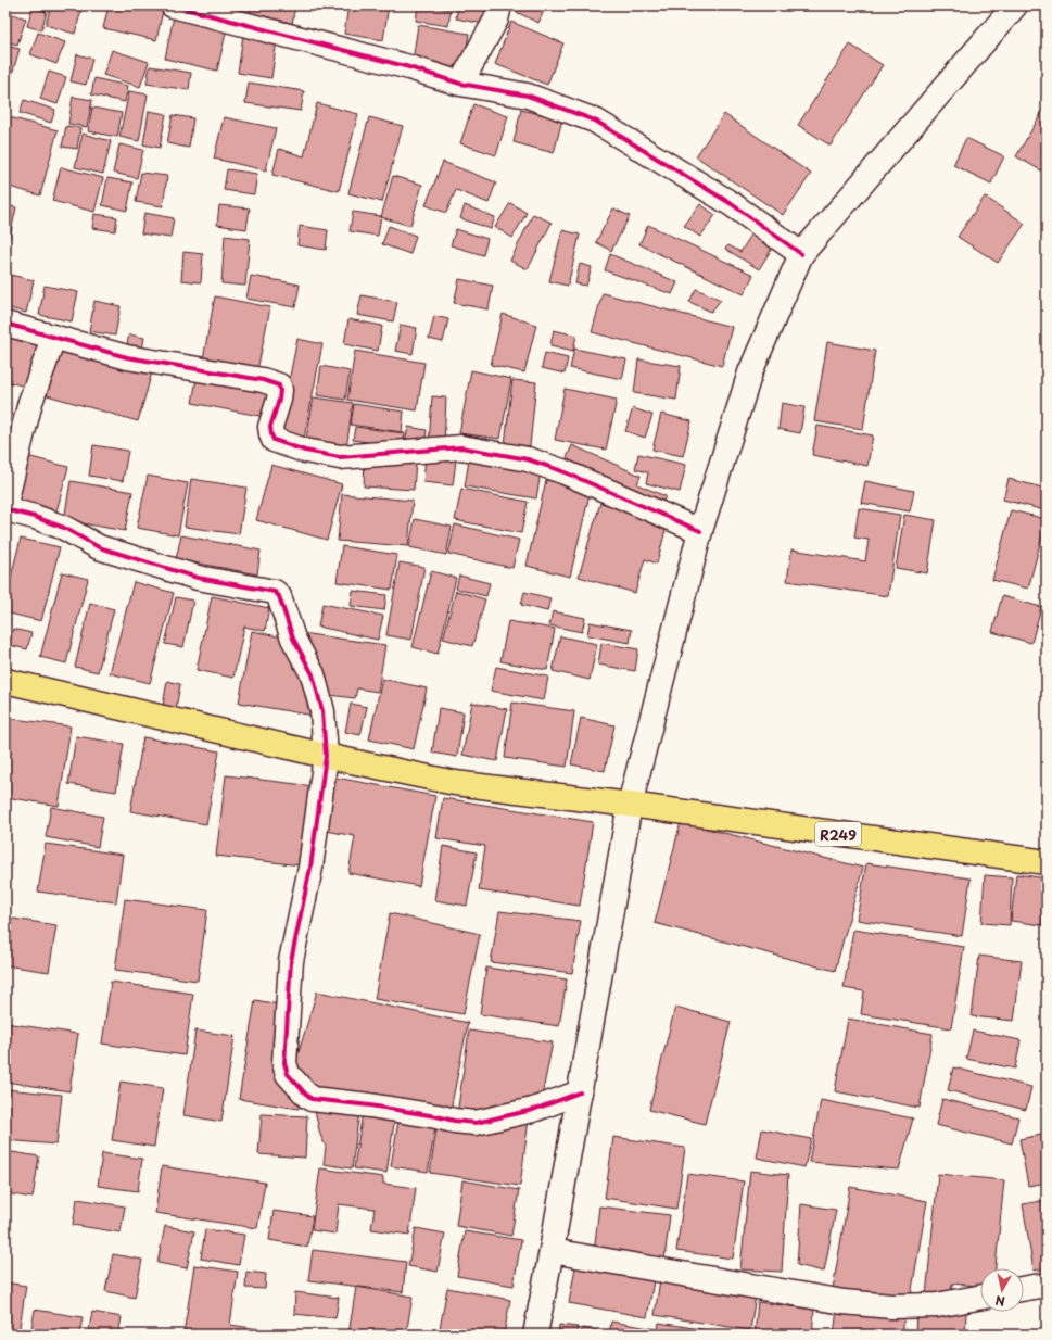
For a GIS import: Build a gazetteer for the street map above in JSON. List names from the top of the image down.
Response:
{
  "streets": {
    "main road": ["R249"]
  },
  "north": "bottom"
}
